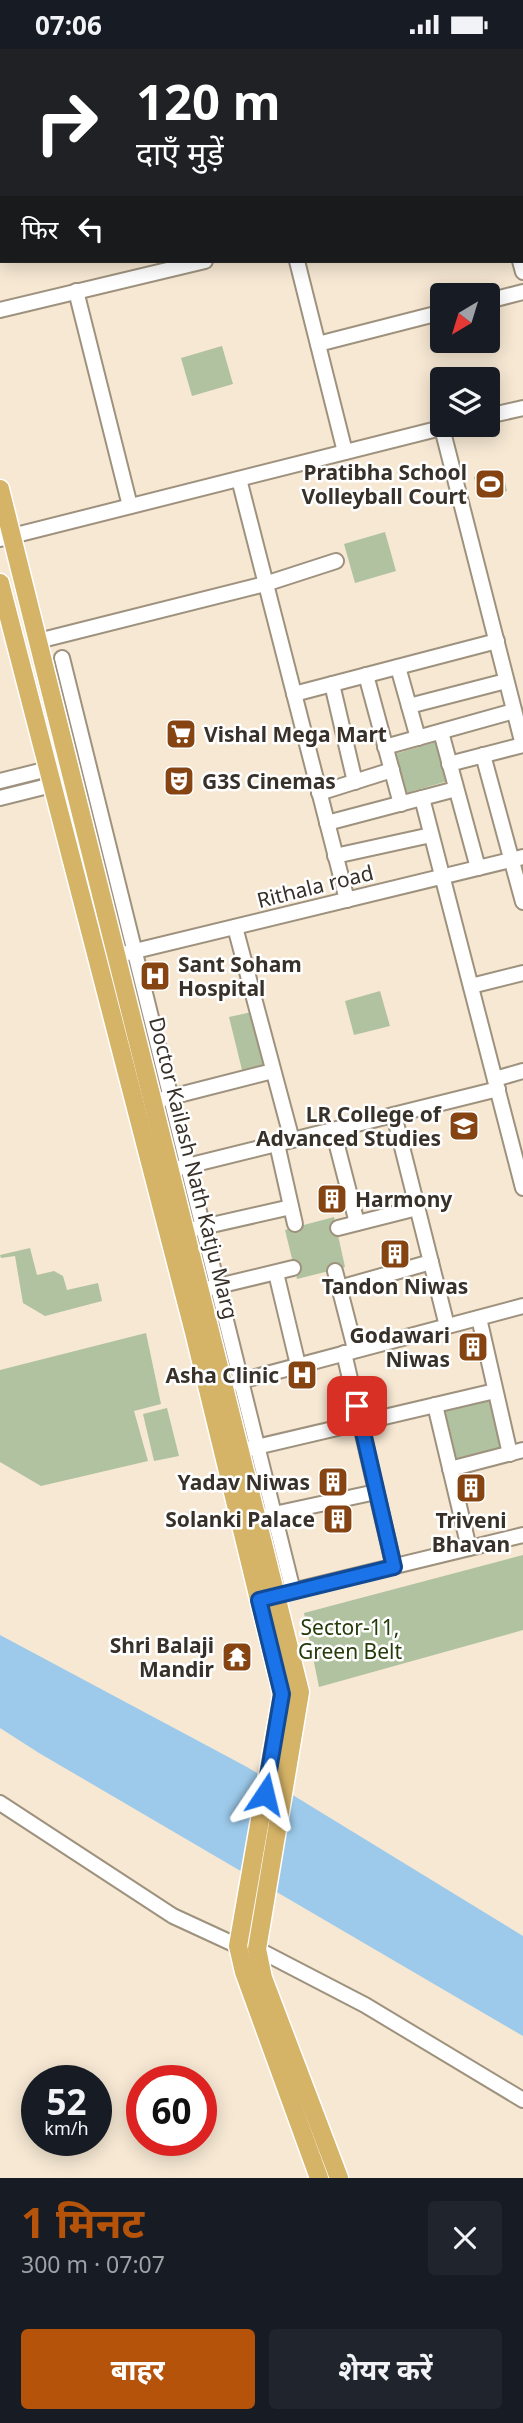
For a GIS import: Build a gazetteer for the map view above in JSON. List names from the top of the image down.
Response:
{
  "streets": {
    "main road": ["Doctor Kailash Nath Katju Marg"],
    "street": ["Rithala road"]
  },
  "crossings": [
    ["Rithala road", "Doctor Kailash Nath Katju Marg"]
  ],
  "parks": ["Sector-11, Green Belt"],
  "places": {
    "sports": ["Pratibha School Volleyball Court"],
    "supermarket": ["Vishal Mega Mart"],
    "theatre": ["G3S Cinemas"],
    "hospital": ["Sant Soham Hospital", "Asha Clinic"],
    "school or university": ["LR College of Advanced Studies"],
    "building": [
      "Harmony",
      "Tandon Niwas",
      "Godawari Niwas",
      "Yadav Niwas",
      "Triveni Bhavan",
      "Solanki Palace"
    ],
    "temple": ["Shri Balaji Mandir"]
  },
  "north": "bottom left",
  "page": {
    "status": "07:06",
    "turn": ["120 m", "दाएँ मुड़ें"],
    "then": "फिर",
    "speed": "52 km/h",
    "limit": "60",
    "heading": ["1 मिनट", "300 m · 07:07"],
    "buttons": ["बाहर", "शेयर करें"]
  }
}
